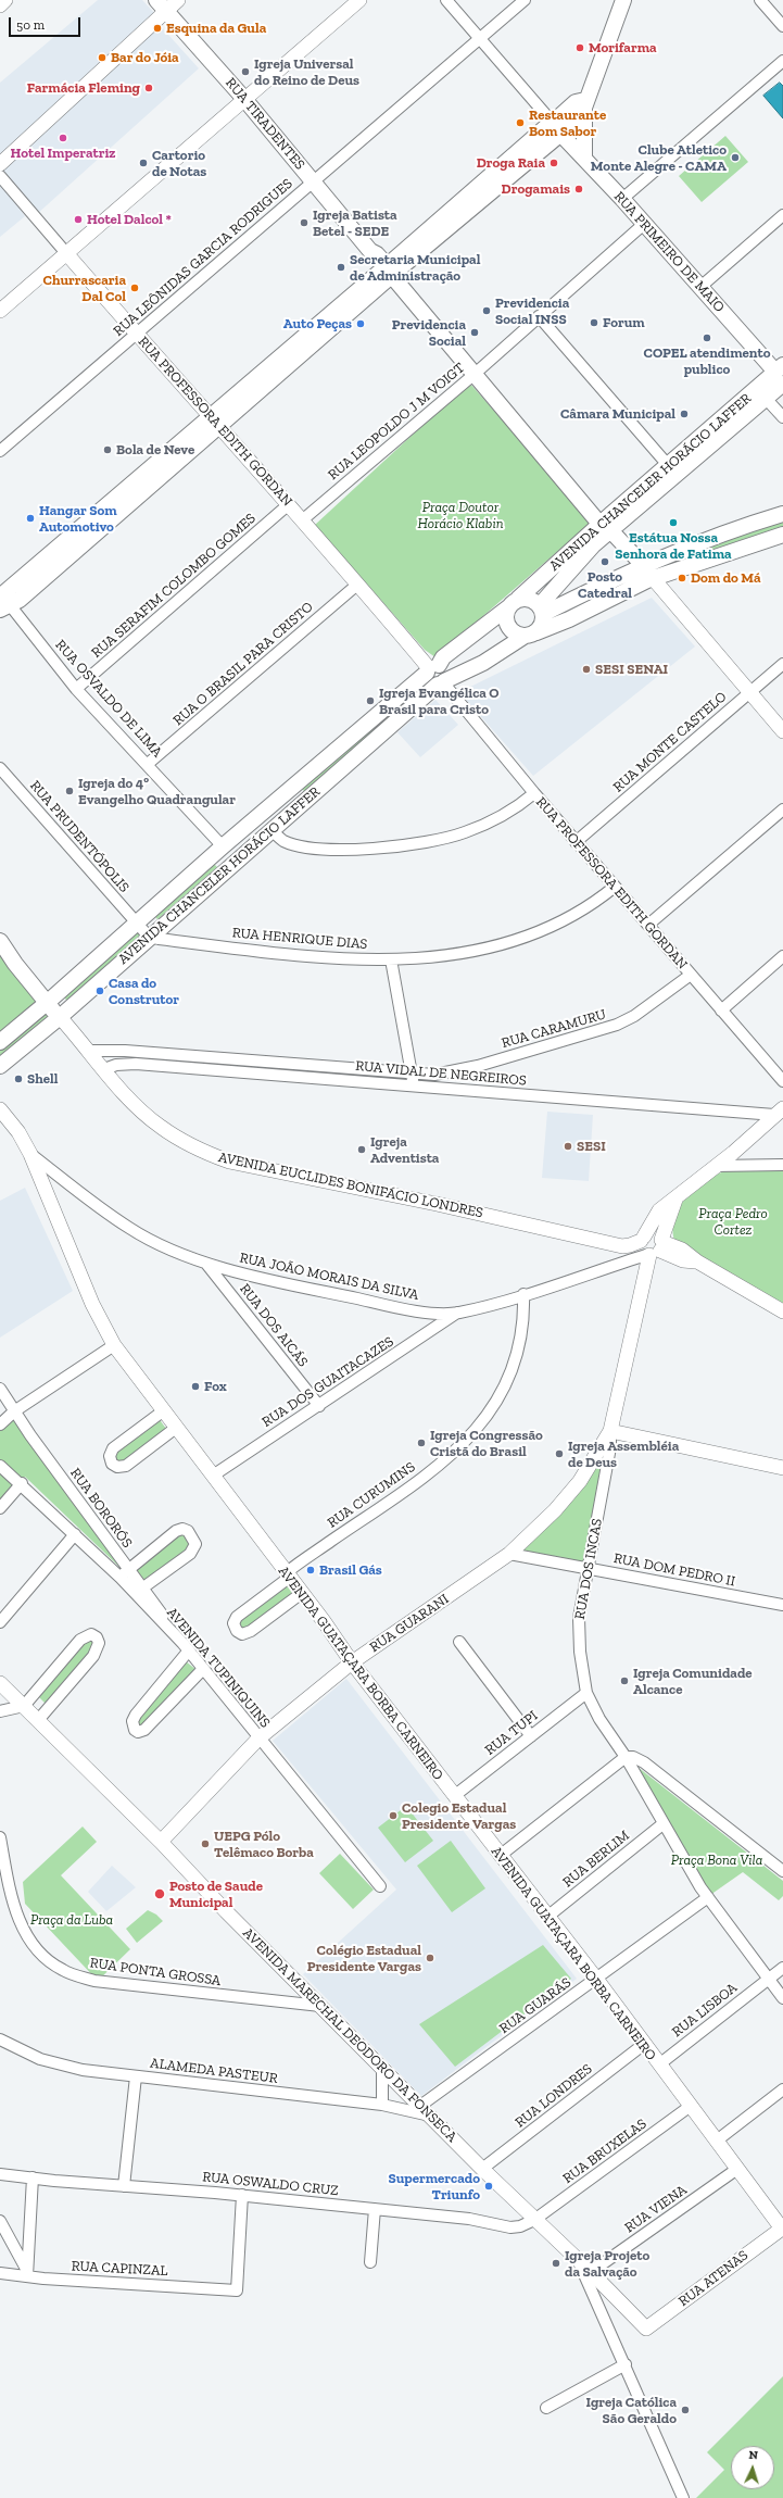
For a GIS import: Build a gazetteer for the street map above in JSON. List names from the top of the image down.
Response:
{
  "streets": {
    "main road": ["RUA TIRADENTES", "RUA PRIMEIRO DE MAIO", "AVENIDA CHANCELER HORÁCIO LAFFER"],
    "street": [
      "RUA LEÔNIDAS GARCIA RODRIGUES",
      "RUA PROFESSORA EDITH GORDAN",
      "RUA LEOPOLDO J M VOIGT",
      "RUA SERAFIM COLOMBO GOMES",
      "RUA O BRASIL PARA CRISTO",
      "RUA OSVALDO DE LIMA",
      "RUA MONTE CASTELO",
      "RUA PRUDENTÓPOLIS",
      "RUA HENRIQUE DIAS",
      "RUA CARAMURU",
      "RUA VIDAL DE NEGREIROS",
      "AVENIDA EUCLIDES BONIFÁCIO LONDRES",
      "RUA JOÃO MORAIS DA SILVA",
      "RUA DOS AICÁS",
      "RUA DOS GUAITACAZES",
      "RUA CURUMINS",
      "RUA BORORÓS",
      "RUA DOS INCAS",
      "RUA DOM PEDRO II",
      "RUA GUARANI",
      "AVENIDA TUPINIQUINS",
      "AVENIDA GUATAÇARA BORBA CARNEIRO",
      "RUA TUPI",
      "RUA BERLIM",
      "RUA PONTA GROSSA",
      "RUA GUARÁS",
      "RUA LISBOA",
      "AVENIDA MARECHAL DEODORO DA FONSECA",
      "ALAMEDA PASTEUR",
      "RUA LONDRES",
      "RUA BRUXELAS",
      "RUA OSWALDO CRUZ",
      "RUA VIENA",
      "RUA CAPINZAL",
      "RUA ATENAS"
    ]
  },
  "crossings": [
    ["RUA TIRADENTES", "RUA LEÔNIDAS GARCIA RODRIGUES"],
    ["RUA TIRADENTES", "RUA LEOPOLDO J M VOIGT"],
    ["RUA PRIMEIRO DE MAIO", "RUA LEÔNIDAS GARCIA RODRIGUES"],
    ["RUA PRIMEIRO DE MAIO", "RUA LEOPOLDO J M VOIGT"],
    ["RUA PRIMEIRO DE MAIO", "AVENIDA CHANCELER HORÁCIO LAFFER"],
    ["RUA LEÔNIDAS GARCIA RODRIGUES", "RUA PROFESSORA EDITH GORDAN"],
    ["RUA PROFESSORA EDITH GORDAN", "RUA LEOPOLDO J M VOIGT"],
    ["RUA PROFESSORA EDITH GORDAN", "AVENIDA CHANCELER HORÁCIO LAFFER"],
    ["RUA PROFESSORA EDITH GORDAN", "RUA SERAFIM COLOMBO GOMES"],
    ["RUA PROFESSORA EDITH GORDAN", "RUA O BRASIL PARA CRISTO"],
    ["RUA PROFESSORA EDITH GORDAN", "RUA MONTE CASTELO"],
    ["RUA PROFESSORA EDITH GORDAN", "RUA HENRIQUE DIAS"],
    ["RUA PROFESSORA EDITH GORDAN", "RUA CARAMURU"],
    ["AVENIDA CHANCELER HORÁCIO LAFFER", "RUA OSVALDO DE LIMA"],
    ["AVENIDA CHANCELER HORÁCIO LAFFER", "RUA PRUDENTÓPOLIS"],
    ["AVENIDA CHANCELER HORÁCIO LAFFER", "RUA HENRIQUE DIAS"],
    ["AVENIDA CHANCELER HORÁCIO LAFFER", "AVENIDA EUCLIDES BONIFÁCIO LONDRES"],
    ["RUA SERAFIM COLOMBO GOMES", "RUA OSVALDO DE LIMA"],
    ["RUA O BRASIL PARA CRISTO", "RUA OSVALDO DE LIMA"],
    ["RUA PRUDENTÓPOLIS", "RUA HENRIQUE DIAS"],
    ["RUA CARAMURU", "RUA VIDAL DE NEGREIROS"],
    ["RUA VIDAL DE NEGREIROS", "AVENIDA EUCLIDES BONIFÁCIO LONDRES"],
    ["RUA JOÃO MORAIS DA SILVA", "RUA DOS AICÁS"],
    ["RUA JOÃO MORAIS DA SILVA", "RUA DOS GUAITACAZES"],
    ["RUA JOÃO MORAIS DA SILVA", "RUA CURUMINS"],
    ["RUA JOÃO MORAIS DA SILVA", "RUA DOS INCAS"],
    ["RUA JOÃO MORAIS DA SILVA", "AVENIDA GUATAÇARA BORBA CARNEIRO"],
    ["RUA DOS AICÁS", "RUA DOS GUAITACAZES"],
    ["RUA DOS GUAITACAZES", "AVENIDA GUATAÇARA BORBA CARNEIRO"],
    ["RUA CURUMINS", "AVENIDA GUATAÇARA BORBA CARNEIRO"],
    ["RUA BORORÓS", "AVENIDA TUPINIQUINS"],
    ["RUA DOS INCAS", "RUA DOM PEDRO II"],
    ["RUA DOS INCAS", "RUA GUARANI"],
    ["RUA DOS INCAS", "RUA TUPI"],
    ["RUA DOS INCAS", "RUA BERLIM"],
    ["RUA DOS INCAS", "RUA GUARÁS"],
    ["RUA DOS INCAS", "RUA LISBOA"],
    ["RUA DOM PEDRO II", "RUA GUARANI"],
    ["RUA GUARANI", "AVENIDA TUPINIQUINS"],
    ["RUA GUARANI", "AVENIDA GUATAÇARA BORBA CARNEIRO"],
    ["RUA GUARANI", "AVENIDA MARECHAL DEODORO DA FONSECA"],
    ["AVENIDA GUATAÇARA BORBA CARNEIRO", "RUA TUPI"],
    ["AVENIDA GUATAÇARA BORBA CARNEIRO", "RUA BERLIM"],
    ["AVENIDA GUATAÇARA BORBA CARNEIRO", "RUA GUARÁS"],
    ["AVENIDA GUATAÇARA BORBA CARNEIRO", "RUA LISBOA"],
    ["AVENIDA GUATAÇARA BORBA CARNEIRO", "RUA LONDRES"],
    ["AVENIDA GUATAÇARA BORBA CARNEIRO", "RUA BRUXELAS"],
    ["AVENIDA GUATAÇARA BORBA CARNEIRO", "RUA VIENA"],
    ["AVENIDA GUATAÇARA BORBA CARNEIRO", "RUA ATENAS"],
    ["RUA PONTA GROSSA", "AVENIDA MARECHAL DEODORO DA FONSECA"],
    ["RUA GUARÁS", "AVENIDA MARECHAL DEODORO DA FONSECA"],
    ["RUA GUARÁS", "ALAMEDA PASTEUR"],
    ["AVENIDA MARECHAL DEODORO DA FONSECA", "ALAMEDA PASTEUR"],
    ["AVENIDA MARECHAL DEODORO DA FONSECA", "RUA LONDRES"],
    ["AVENIDA MARECHAL DEODORO DA FONSECA", "RUA BRUXELAS"],
    ["AVENIDA MARECHAL DEODORO DA FONSECA", "RUA OSWALDO CRUZ"],
    ["AVENIDA MARECHAL DEODORO DA FONSECA", "RUA VIENA"],
    ["AVENIDA MARECHAL DEODORO DA FONSECA", "RUA ATENAS"],
    ["RUA BRUXELAS", "RUA OSWALDO CRUZ"],
    ["RUA OSWALDO CRUZ", "RUA CAPINZAL"]
  ],
  "parks": [
    "Praça Doutor Horácio Klabin",
    "Praça Pedro Cortez",
    "Praça Bona Vila",
    "Praça da Luba"
  ],
  "places": [
    "Esquina da Gula",
    "Morifarma",
    "Bar do Jóia",
    "Igreja Universal do Reino de Deus",
    "Farmácia Fleming",
    "Restaurante Bom Sabor",
    "Hotel Imperatriz",
    "Clube Atletico Monte Alegre - CAMA",
    "Cartorio de Notas",
    "Droga Raia",
    "Drogamais",
    "Hotel Dalcol *",
    "Igreja Batista Betel - SEDE",
    "Secretaria Municipal de Administração",
    "Churrascaria Dal Col",
    "Previdencia Social INSS",
    "Forum",
    "Auto Peças",
    "Previdencia Social",
    "COPEL atendimento publico",
    "Câmara Municipal",
    "Bola de Neve",
    "Hangar Som Automotivo",
    "Estátua Nossa Senhora de Fatima",
    "Posto Catedral",
    "Dom do Má",
    "SESI SENAI",
    "Igreja Evangélica O Brasil para Cristo",
    "Igreja do 4º Evangelho Quadrangular",
    "Casa do Construtor",
    "Shell",
    "SESI",
    "Igreja Adventista",
    "Fox",
    "Igreja Congressão Cristã do Brasil",
    "Igreja Assembléia de Deus",
    "Brasil Gás",
    "Igreja Comunidade Alcance",
    "Colegio Estadual Presidente Vargas",
    "UEPG Pólo Telêmaco Borba",
    "Posto de Saude Municipal",
    "Colégio Estadual Presidente Vargas",
    "Supermercado Triunfo",
    "Igreja Projeto da Salvação",
    "Igreja Católica São Geraldo"
  ],
  "scale_bar": "50 m",
  "north": "top"
}
